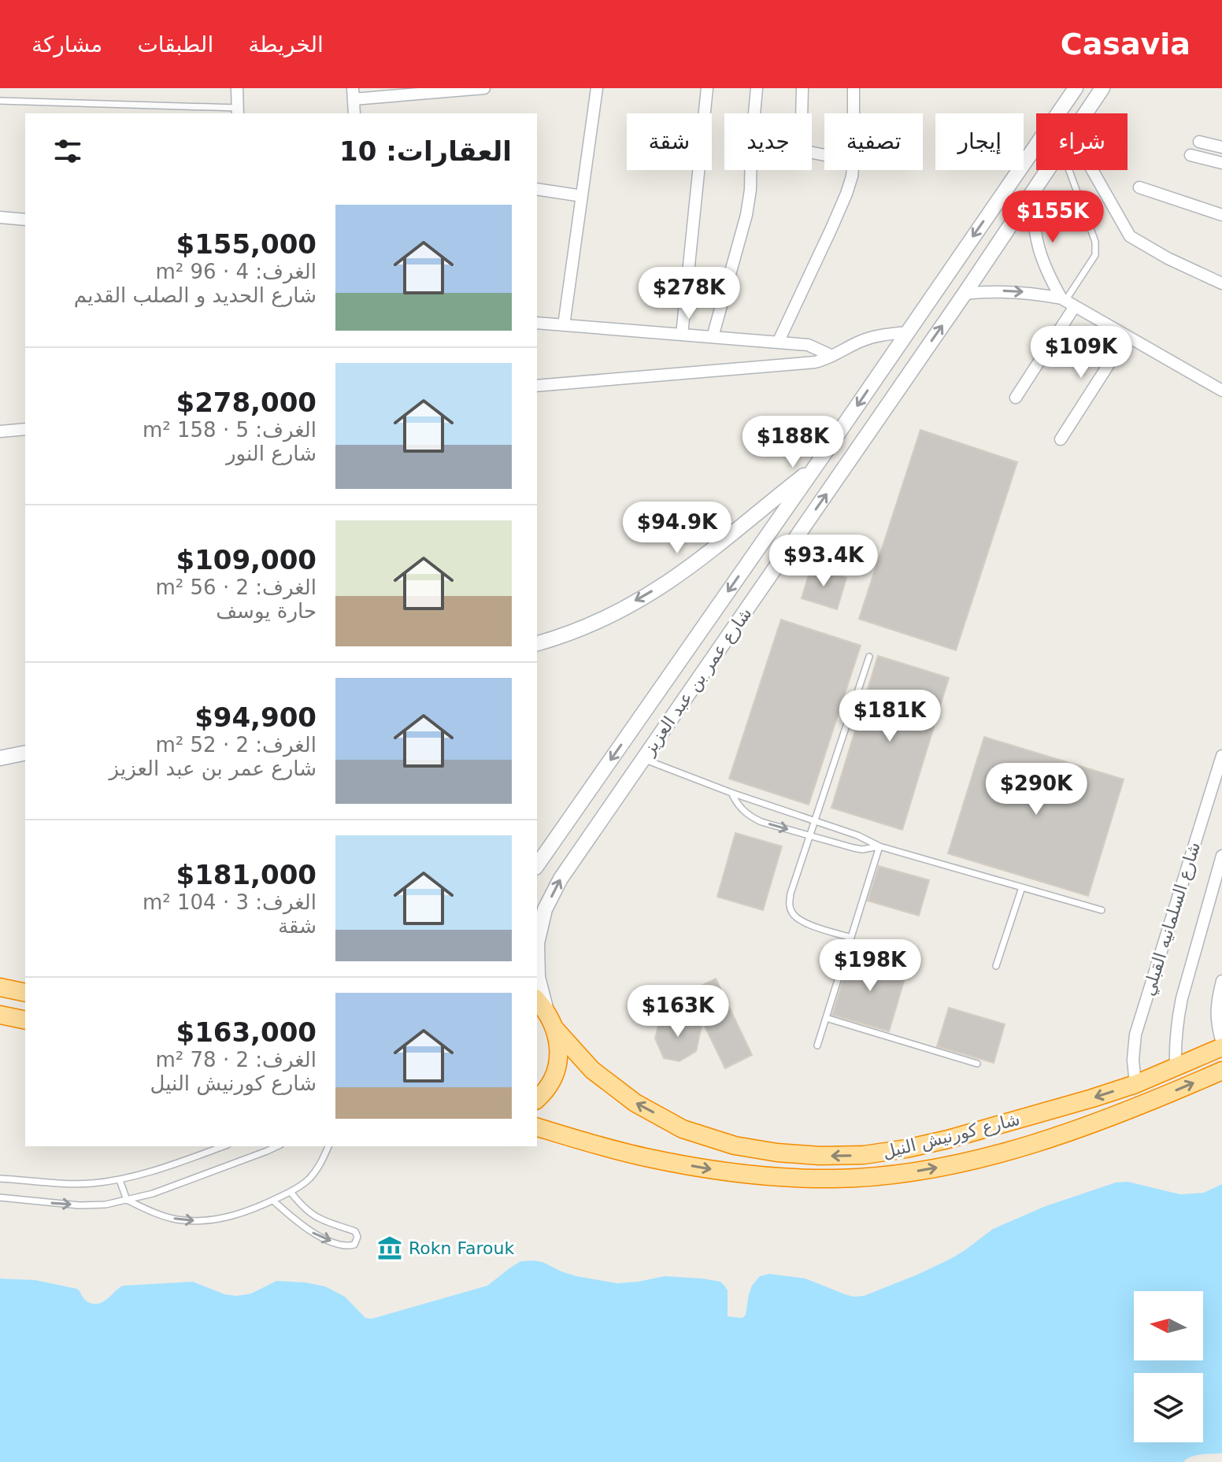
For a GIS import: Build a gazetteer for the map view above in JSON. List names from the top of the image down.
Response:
{
  "streets": {
    "highway": ["شارع كورنيش النيل"],
    "main road": ["شارع عمر بن عبد العزيز"],
    "street": ["شارع السلمانيه القبلي"]
  },
  "crossings": [
    ["شارع السلمانيه القبلي", "شارع كورنيش النيل"]
  ],
  "places": {
    "museum": ["Rokn Farouk"]
  },
  "north": "left",
  "page": {
    "header": "Casavia",
    "nav": ["الخريطة", "الطبقات", "مشاركة"],
    "chip": [
      "شراء",
      "إيجار",
      "تصفية",
      "جديد",
      "شقة"
    ],
    "heading": "العقارات: 10",
    "list": [
      {
        "name": "$155,000",
        "note": "الغرف: 4 · 96 m² · شارع الحديد و الصلب القديم"
      },
      {
        "name": "$278,000",
        "note": "الغرف: 5 · 158 m² · شارع النور"
      },
      {
        "name": "$109,000",
        "note": "الغرف: 2 · 56 m² · حارة يوسف"
      },
      {
        "name": "$94,900",
        "note": "الغرف: 2 · 52 m² · شارع عمر بن عبد العزيز"
      },
      {
        "name": "$181,000",
        "note": "الغرف: 3 · 104 m² · شقة"
      },
      {
        "name": "$163,000",
        "note": "الغرف: 2 · 78 m² · شارع كورنيش النيل"
      }
    ],
    "price": [
      "$155K",
      "$278K",
      "$109K",
      "$188K",
      "$94.9K",
      "$93.4K",
      "$181K",
      "$290K",
      "$198K",
      "$163K"
    ]
  }
}
